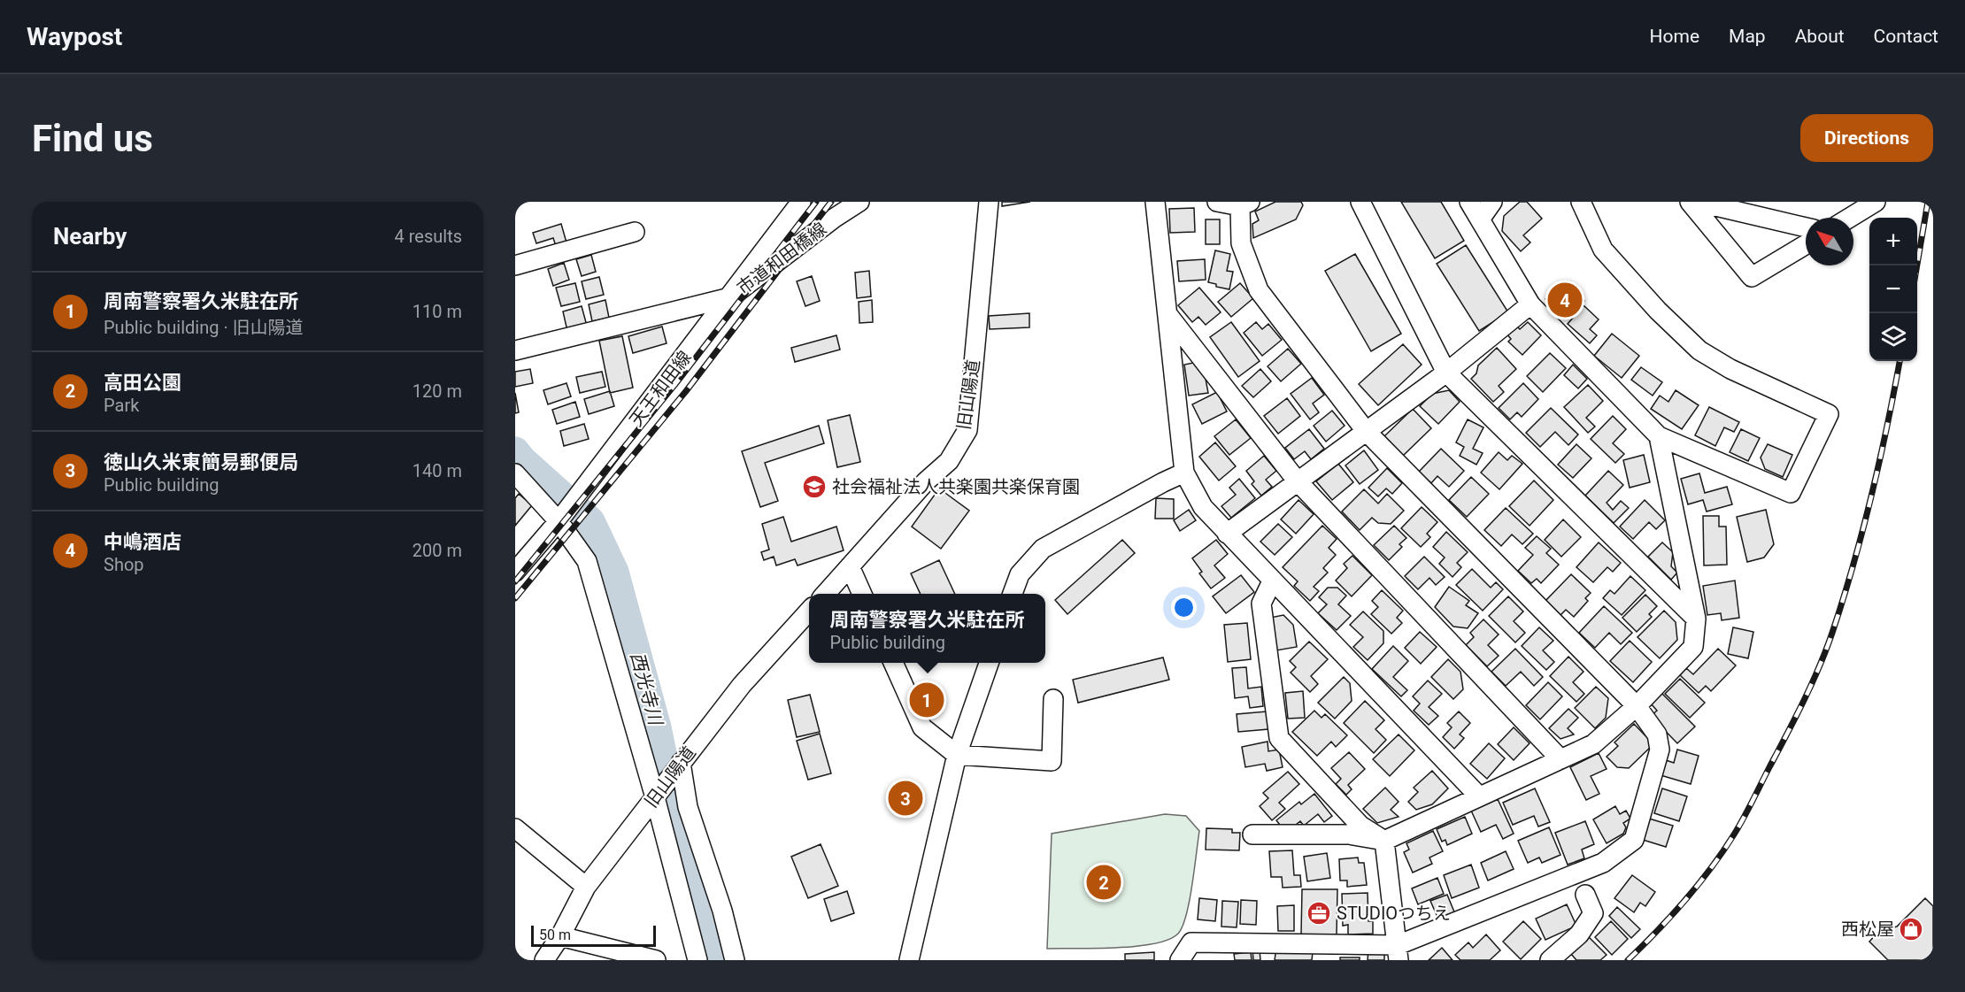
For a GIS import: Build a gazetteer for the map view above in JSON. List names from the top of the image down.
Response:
{
  "streets": {
    "street": ["市道和田橋線", "天王和田線", "旧山陽道"]
  },
  "crossings": [
    ["市道和田橋線", "天王和田線"]
  ],
  "water": ["西光寺川"],
  "places": {
    "school or university": ["社会福祉法人共楽園共楽保育園"],
    "office": ["STUDIOつちえ"],
    "shop": ["西松屋"]
  },
  "scale_bar": "50 m",
  "north": "top left",
  "page": {
    "header": "Waypost",
    "nav": [
      "Home",
      "Map",
      "About",
      "Contact"
    ],
    "buttons": "Directions",
    "title": "Find us",
    "heading": ["Nearby", "4 results"],
    "map_buttons": ["+", "−"],
    "list": [
      {
        "mark": "1",
        "name": "周南警察署久米駐在所",
        "note": "Public building · 旧山陽道",
        "value": "110 m"
      },
      {
        "mark": "2",
        "name": "高田公園",
        "note": "Park",
        "value": "120 m"
      },
      {
        "mark": "3",
        "name": "徳山久米東簡易郵便局",
        "note": "Public building",
        "value": "140 m"
      },
      {
        "mark": "4",
        "name": "中嶋酒店",
        "note": "Shop",
        "value": "200 m"
      }
    ],
    "pins": [
      "4",
      "1",
      "3",
      "2"
    ],
    "popup": ["周南警察署久米駐在所", "Public building"],
    "scale": "50 m"
  }
}
